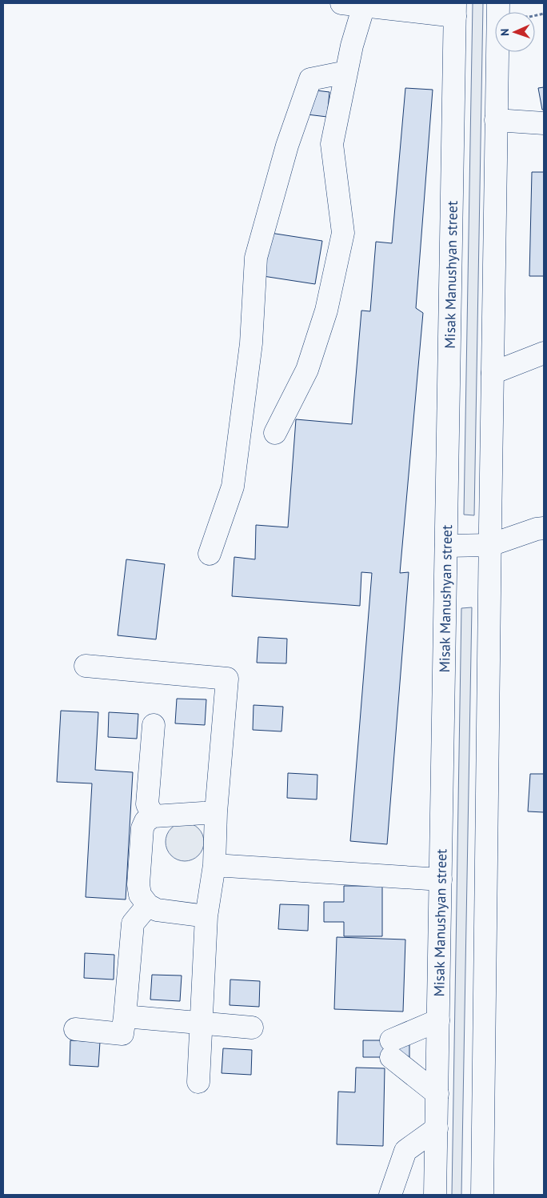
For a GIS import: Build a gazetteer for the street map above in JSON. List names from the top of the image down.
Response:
{
  "streets": {
    "main road": ["Misak Manushyan street"]
  },
  "north": "left"
}
